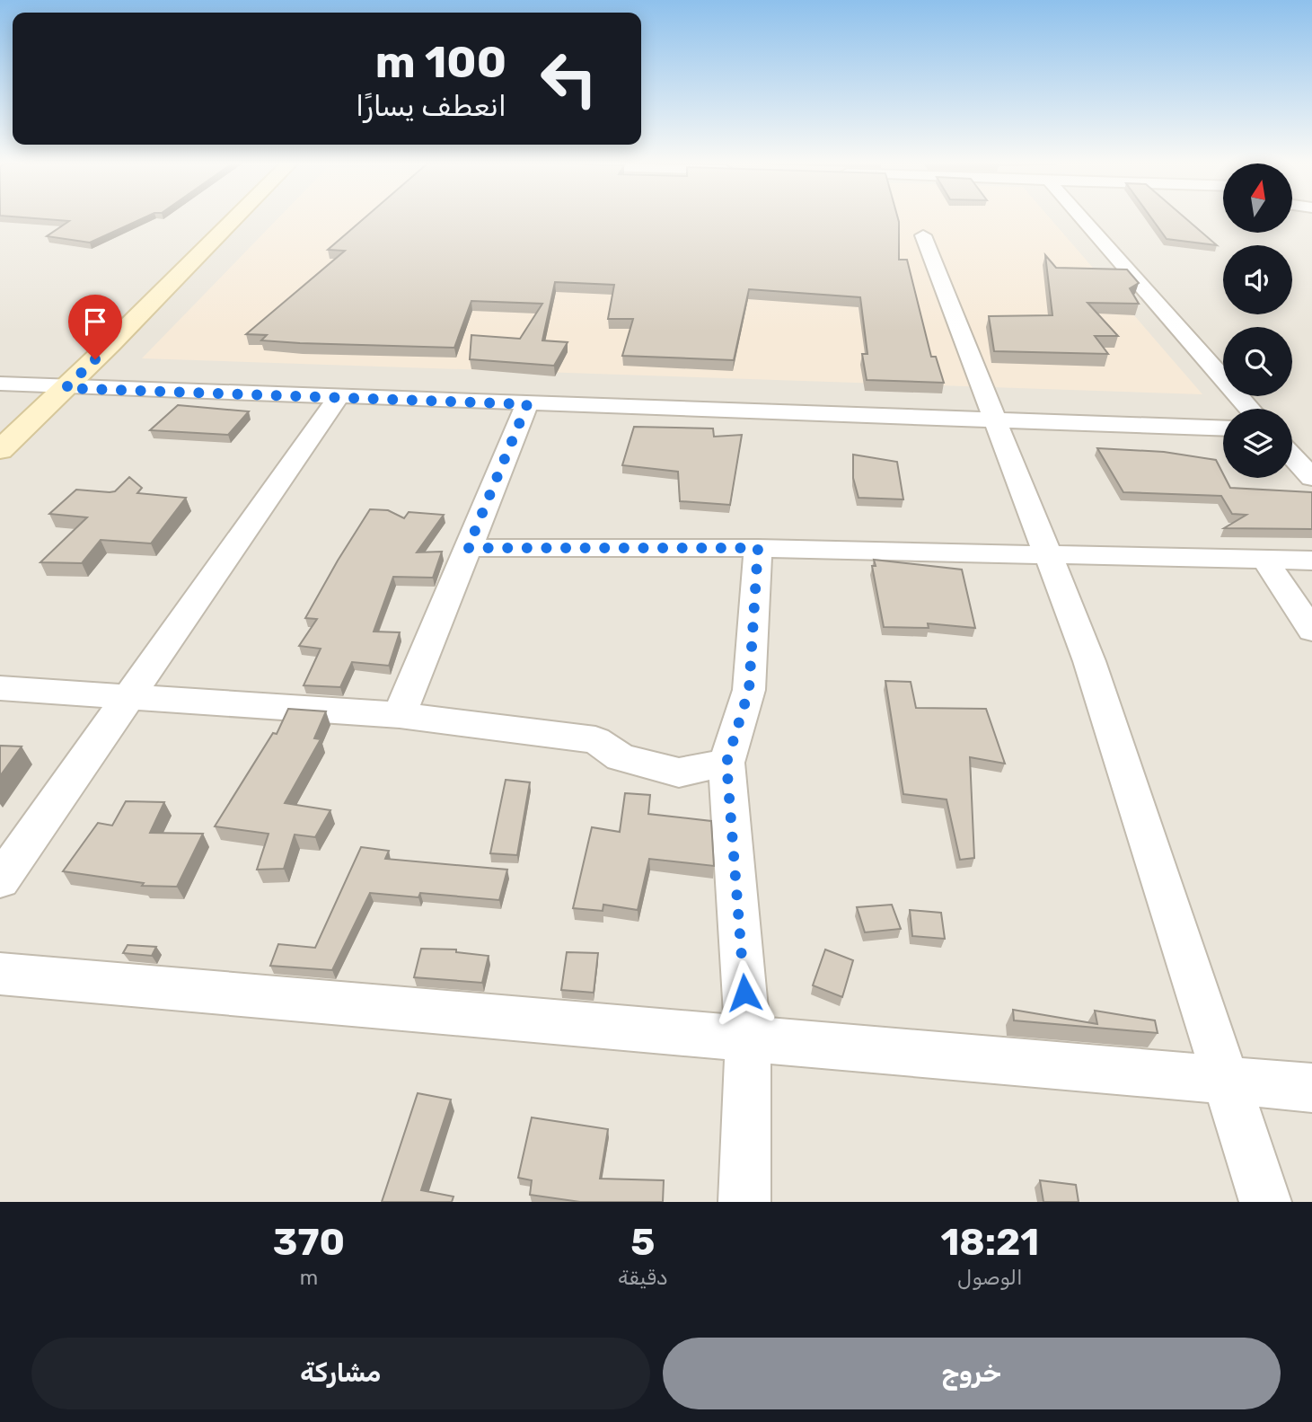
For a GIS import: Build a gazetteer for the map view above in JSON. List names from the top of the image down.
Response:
{
  "north": "top",
  "page": {
    "turn": ["100 m", "انعطف يسارًا"],
    "eta": [
      "18:21",
      "الوصول",
      "5",
      "دقيقة",
      "370",
      "m"
    ],
    "buttons": ["خروج", "مشاركة"]
  }
}
